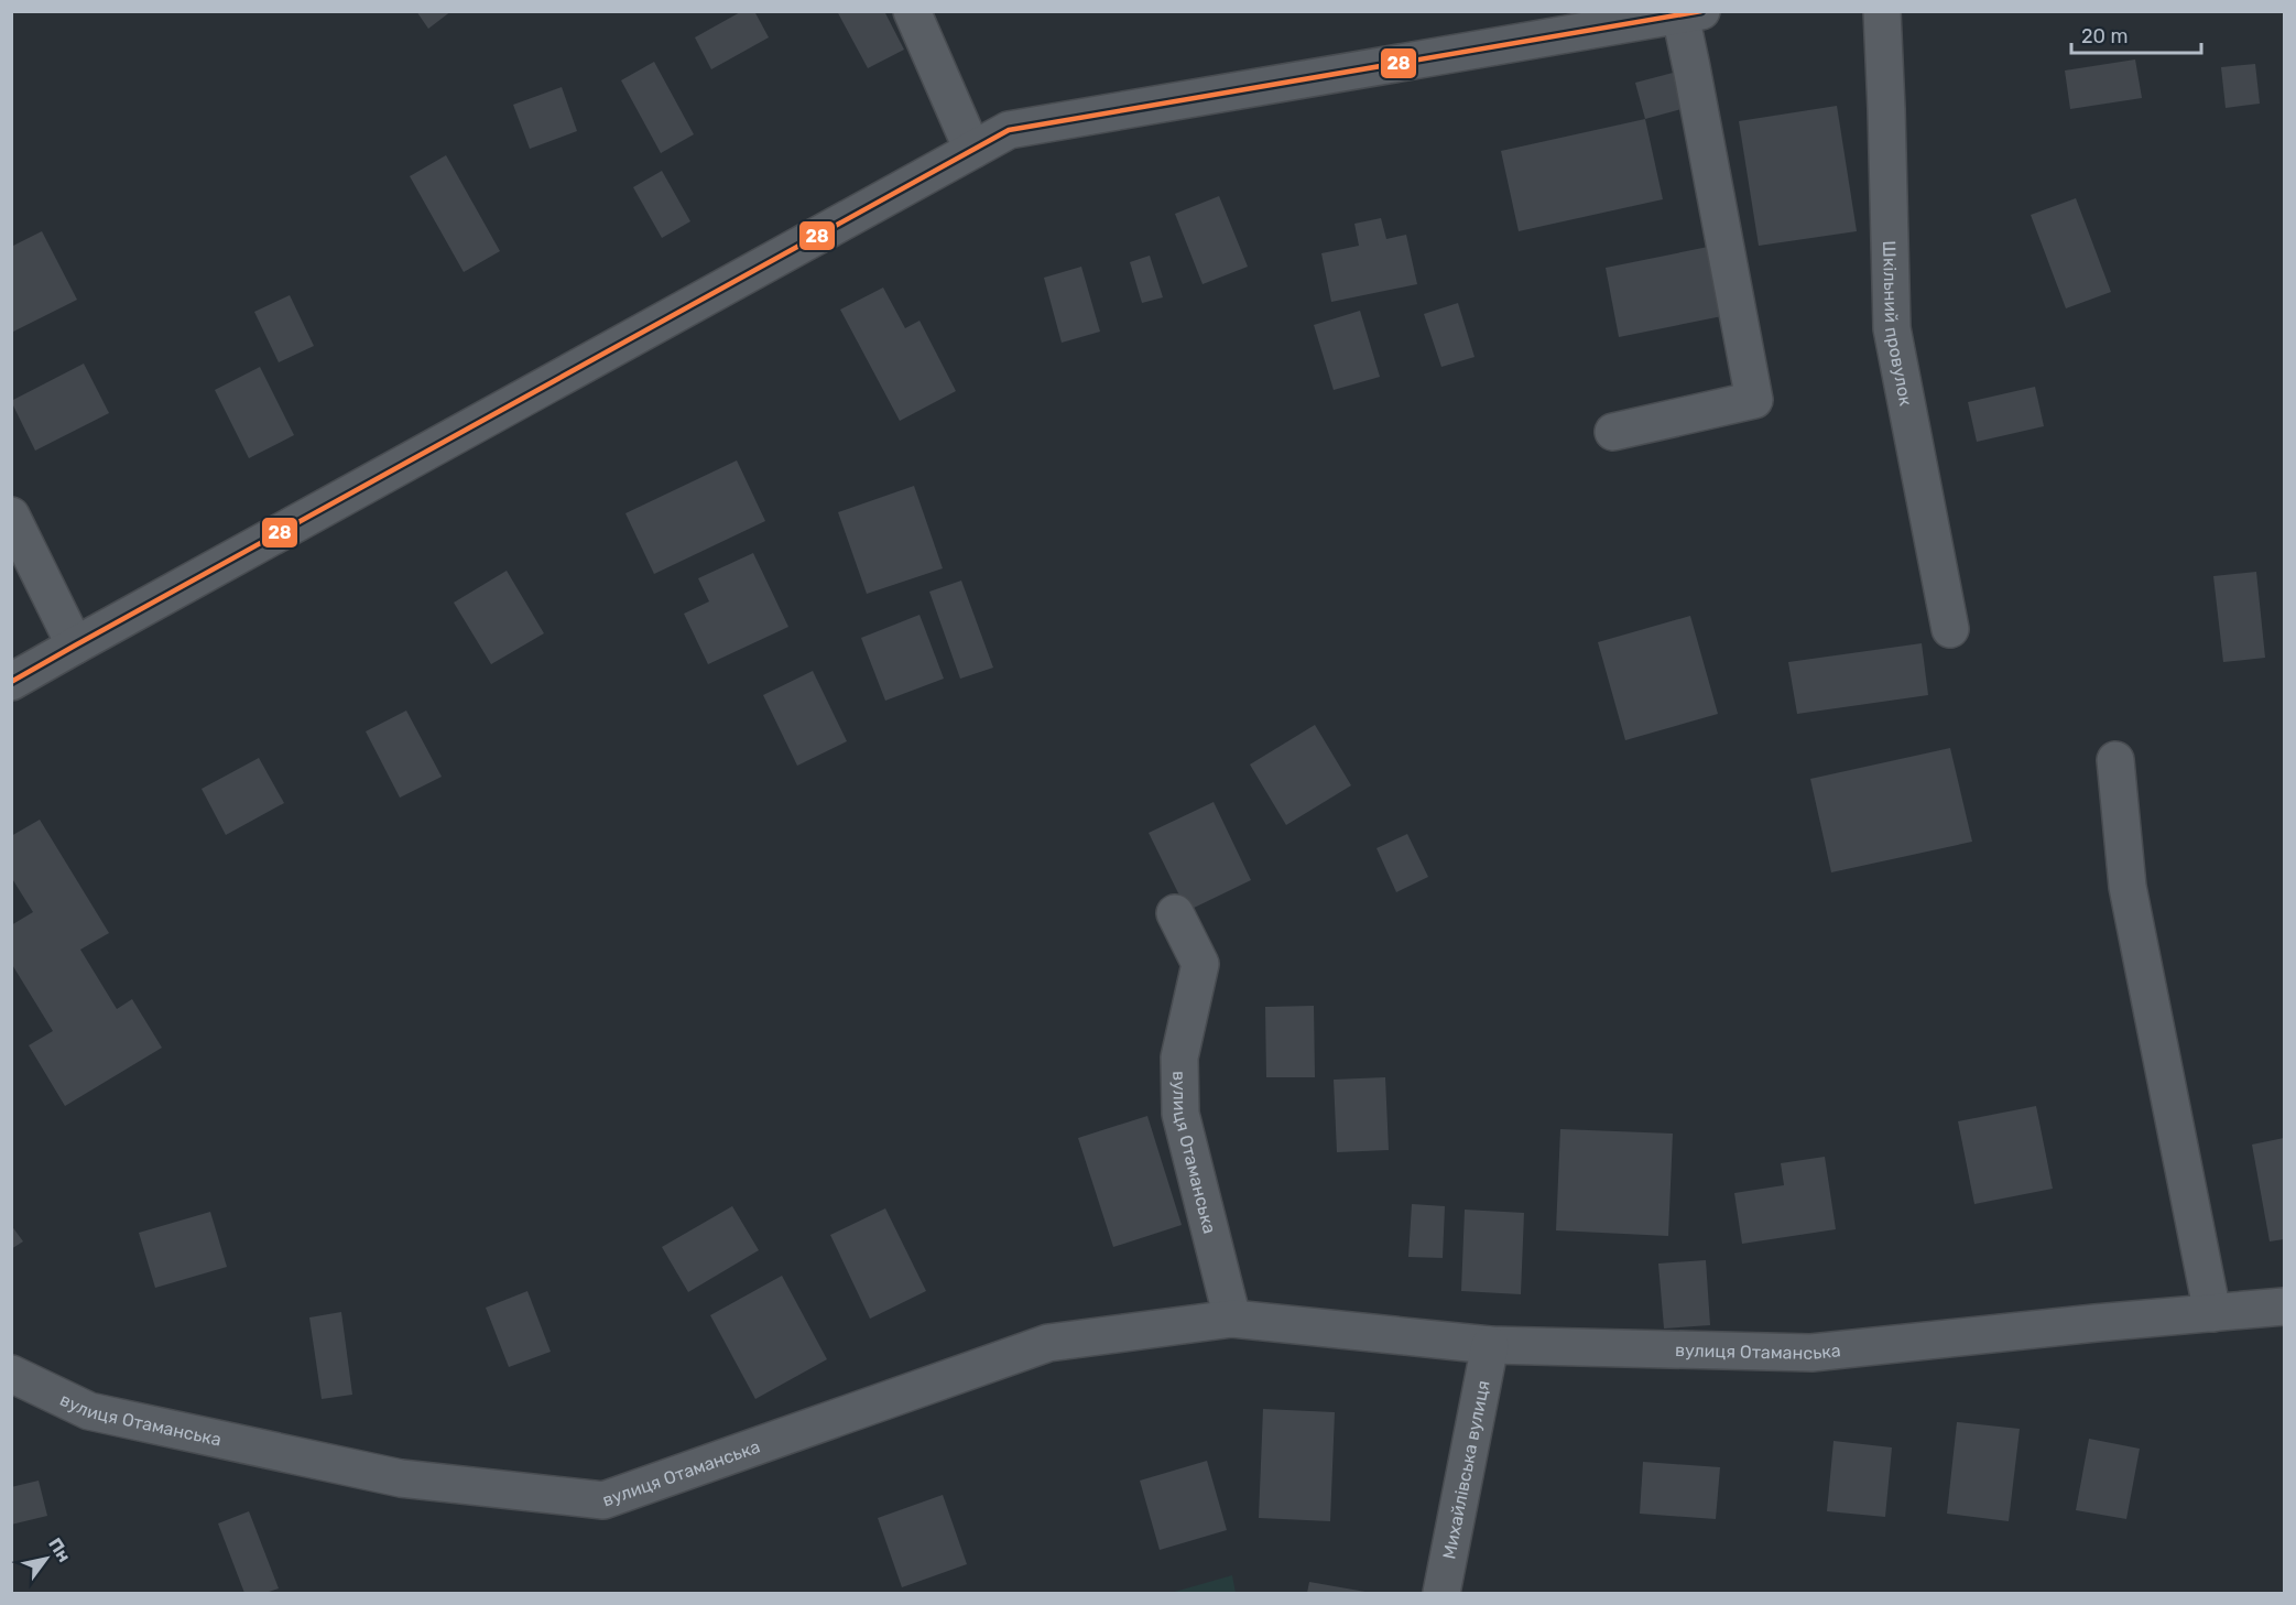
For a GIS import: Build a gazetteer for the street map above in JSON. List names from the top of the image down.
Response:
{
  "streets": {
    "street": ["Шкільний провулок", "вулиця Отаманська", "Михайлівська вулиця"]
  },
  "crossings": [
    ["вулиця Отаманська", "Михайлівська вулиця"]
  ],
  "lines": ["transit line 28"],
  "scale_bar": "20 m",
  "north": "top right"
}
